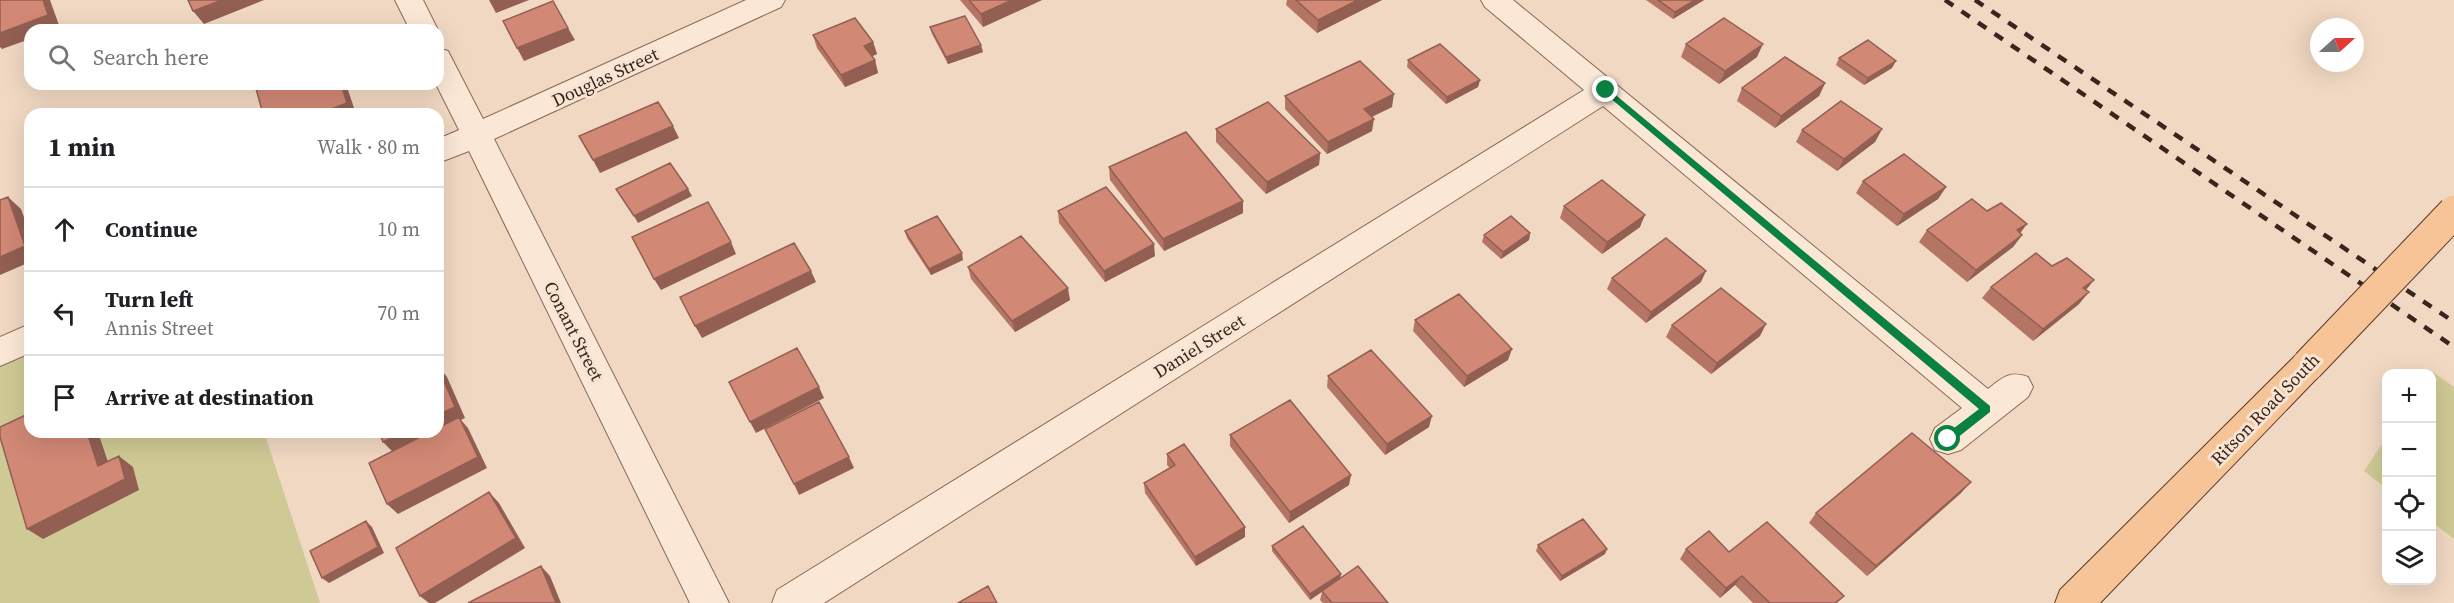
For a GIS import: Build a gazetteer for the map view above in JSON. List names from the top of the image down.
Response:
{
  "streets": {
    "main road": ["Ritson Road South"],
    "street": ["Douglas Street", "Conant Street", "Daniel Street"]
  },
  "crossings": [
    ["Douglas Street", "Conant Street"]
  ],
  "north": "right",
  "page": {
    "search": "Search here",
    "heading": ["1 min", "Walk · 80 m"],
    "list": [
      ["Continue", "10 m"],
      ["Turn left", "Annis Street", "70 m"],
      "Arrive at destination"
    ],
    "map_buttons": ["+", "−"]
  }
}
